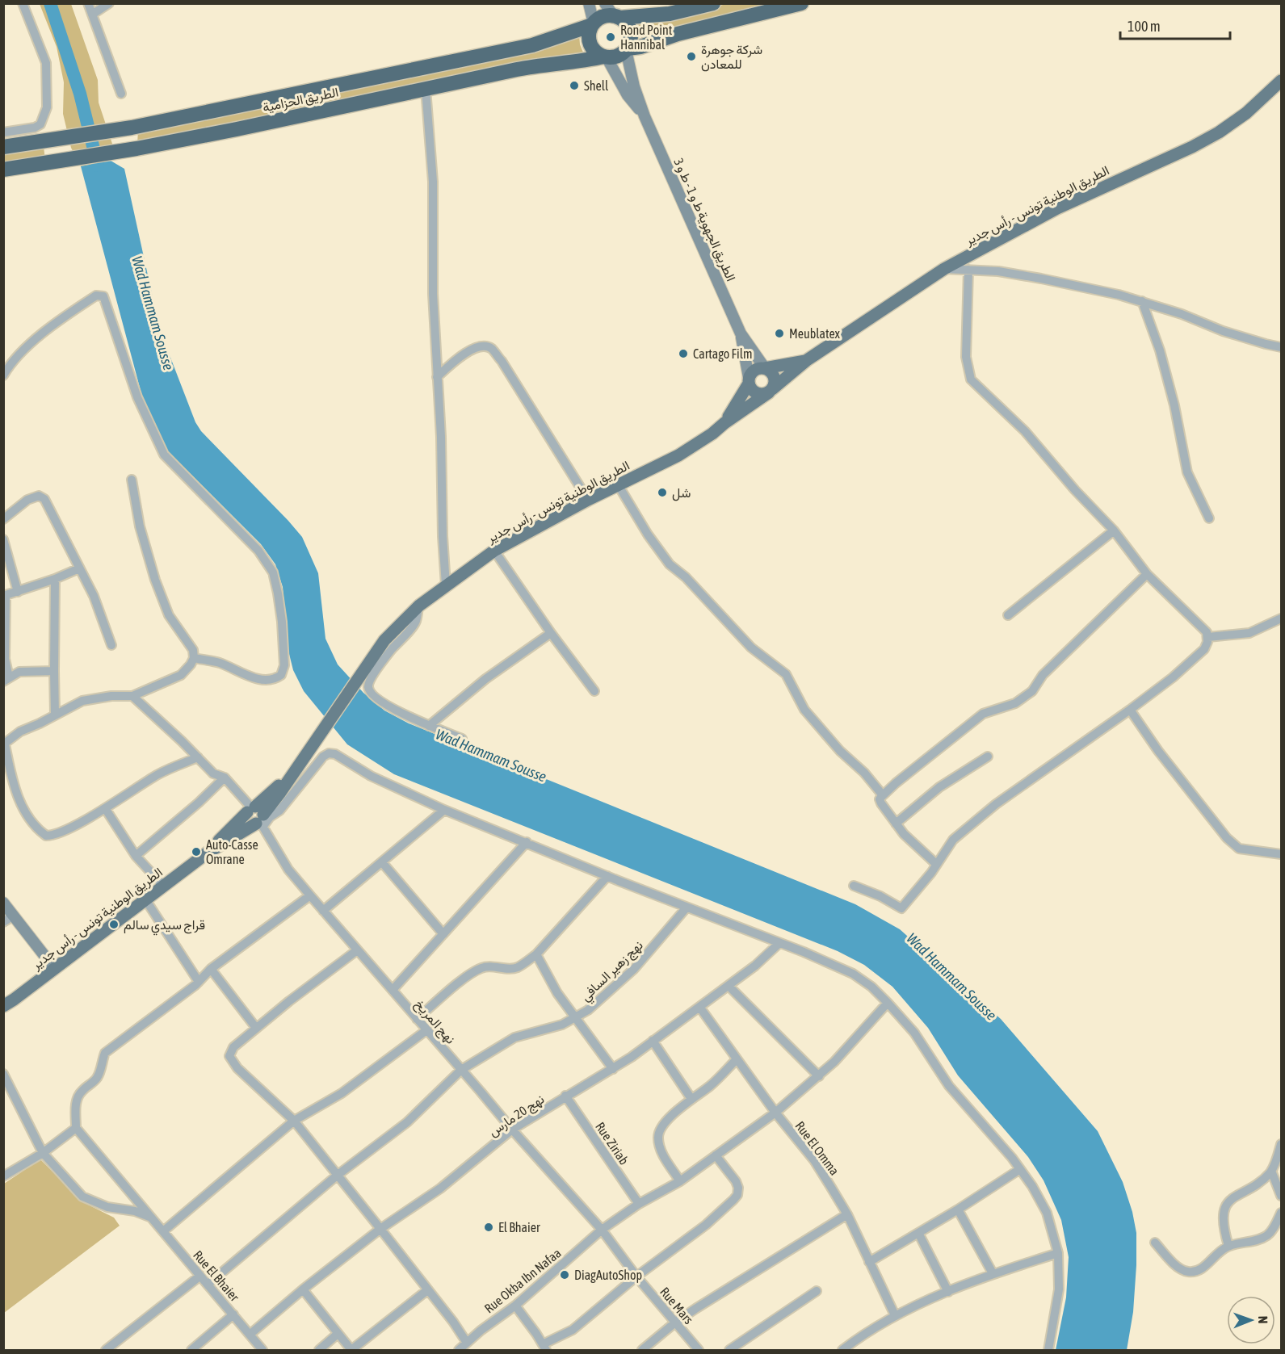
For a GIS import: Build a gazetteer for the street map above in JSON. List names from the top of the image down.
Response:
{
  "streets": {
    "highway": ["الطريق الحزامية"],
    "main road": ["الطريق الوطنية تونس - رأس جدير", "الطريق الجهوية ط و 1 - ط و 3"],
    "street": [
      "نهج زهير السافي",
      "نهج المريخ",
      "نهج 20 مارس",
      "Rue Ziriab",
      "Rue El Omma",
      "Rue El Bhaier",
      "Rue Okba Ibn Nafaa",
      "Rue Mars"
    ]
  },
  "crossings": [
    ["الطريق الحزامية", "الطريق الجهوية ط و 1 - ط و 3"],
    ["الطريق الوطنية تونس - رأس جدير", "الطريق الجهوية ط و 1 - ط و 3"],
    ["الطريق الوطنية تونس - رأس جدير", "نهج المريخ"],
    ["نهج زهير السافي", "نهج المريخ"],
    ["نهج زهير السافي", "Rue El Bhaier"],
    ["نهج المريخ", "نهج 20 مارس"],
    ["نهج المريخ", "Rue Okba Ibn Nafaa"],
    ["نهج المريخ", "Rue Mars"],
    ["نهج 20 مارس", "Rue Ziriab"],
    ["نهج 20 مارس", "Rue El Omma"],
    ["نهج 20 مارس", "Rue El Bhaier"],
    ["Rue Ziriab", "Rue Okba Ibn Nafaa"],
    ["Rue El Omma", "Rue Okba Ibn Nafaa"],
    ["Rue Okba Ibn Nafaa", "Rue Mars"]
  ],
  "water": ["Wad Hammam Sousse"],
  "places": [
    "Rond Point Hannibal",
    "شركة جوهرة للمعادن",
    "Shell",
    "Meublatex",
    "Cartago Film",
    "شل",
    "Auto-Casse Omrane",
    "قراج سيدي سالم",
    "El Bhaier",
    "DiagAutoShop"
  ],
  "scale_bar": "100 m",
  "north": "right"
}
